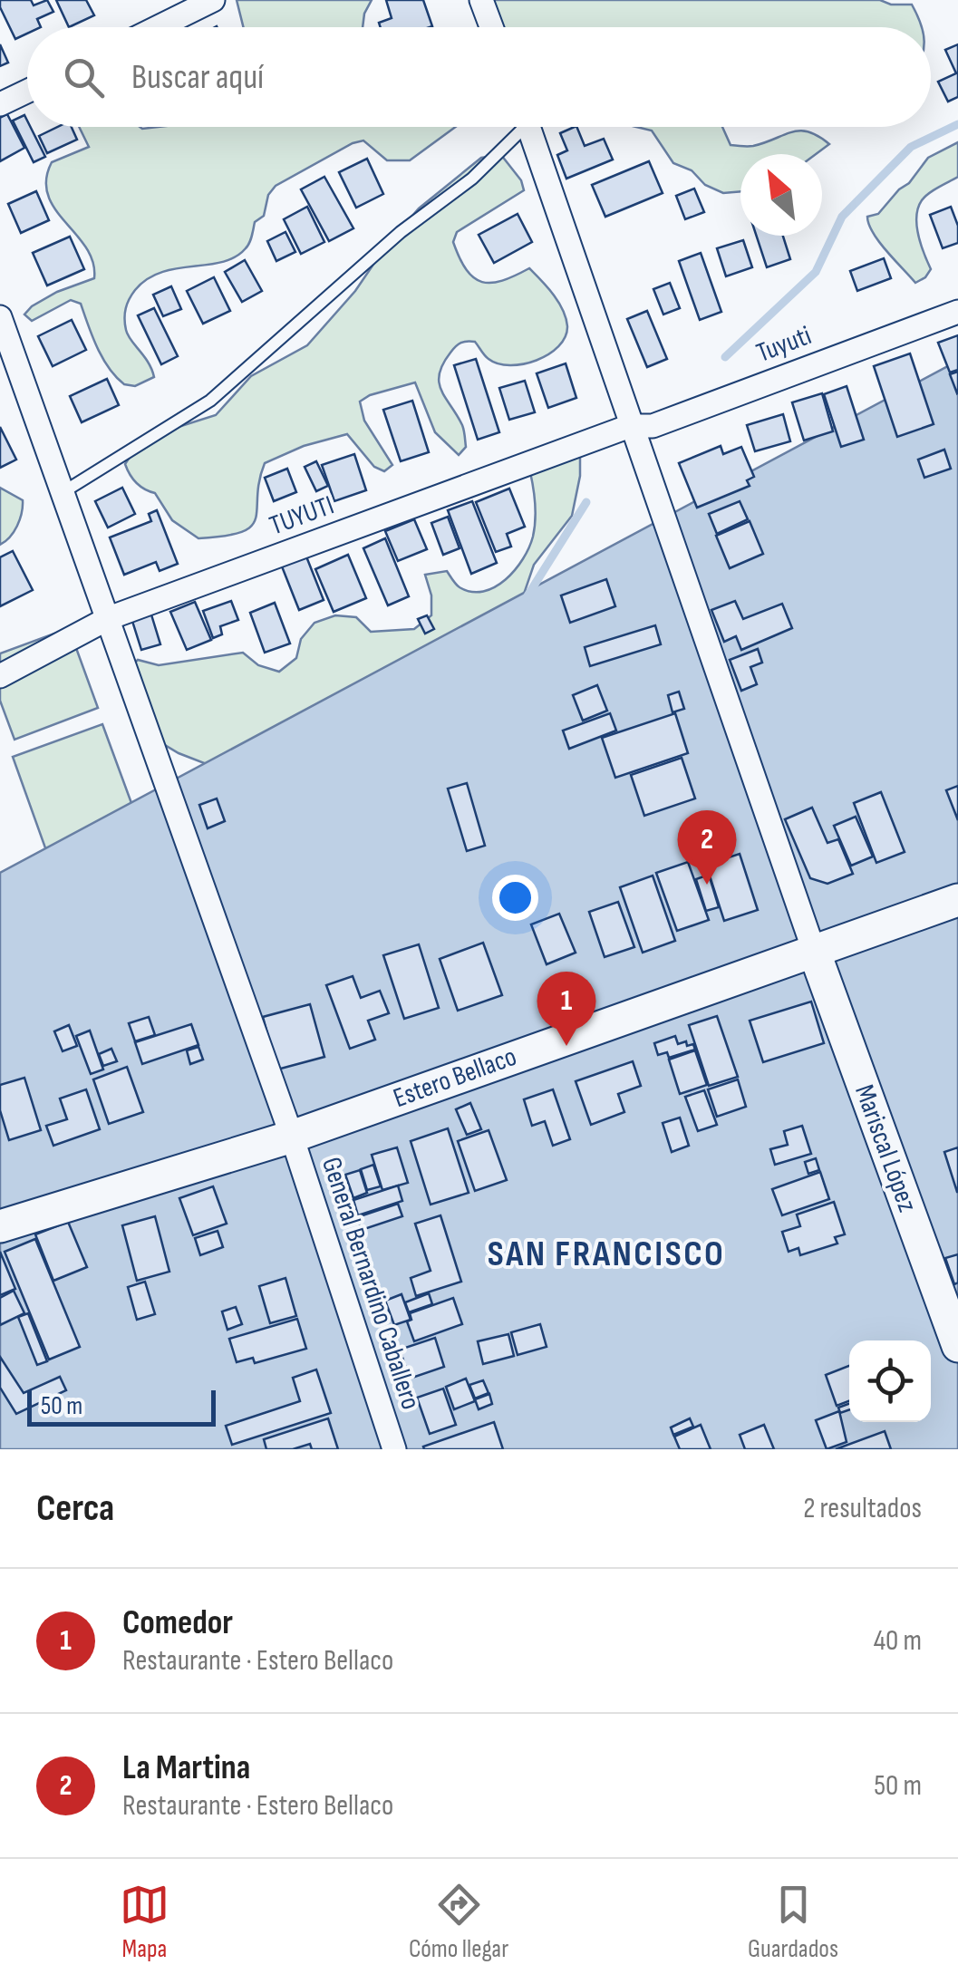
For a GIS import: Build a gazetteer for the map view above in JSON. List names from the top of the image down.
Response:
{
  "streets": {
    "street": [
      "Tuyuti",
      "TUYUTI",
      "Estero Bellaco",
      "Mariscal López",
      "General Bernardino Caballero"
    ]
  },
  "crossings": [
    ["Tuyuti", "TUYUTI"],
    ["TUYUTI", "General Bernardino Caballero"],
    ["Estero Bellaco", "Mariscal López"],
    ["Estero Bellaco", "General Bernardino Caballero"]
  ],
  "districts": ["SAN FRANCISCO"],
  "scale_bar": "50 m",
  "north": "top left",
  "page": {
    "search": "Buscar aquí",
    "pins": ["2", "1"],
    "scale": "50 m",
    "heading": ["Cerca", "2 resultados"],
    "list": [
      {
        "mark": "1",
        "name": "Comedor",
        "note": "Restaurante · Estero Bellaco",
        "value": "40 m"
      },
      {
        "mark": "2",
        "name": "La Martina",
        "note": "Restaurante · Estero Bellaco",
        "value": "50 m"
      }
    ],
    "nav": ["Mapa", "Cómo llegar", "Guardados"]
  }
}
